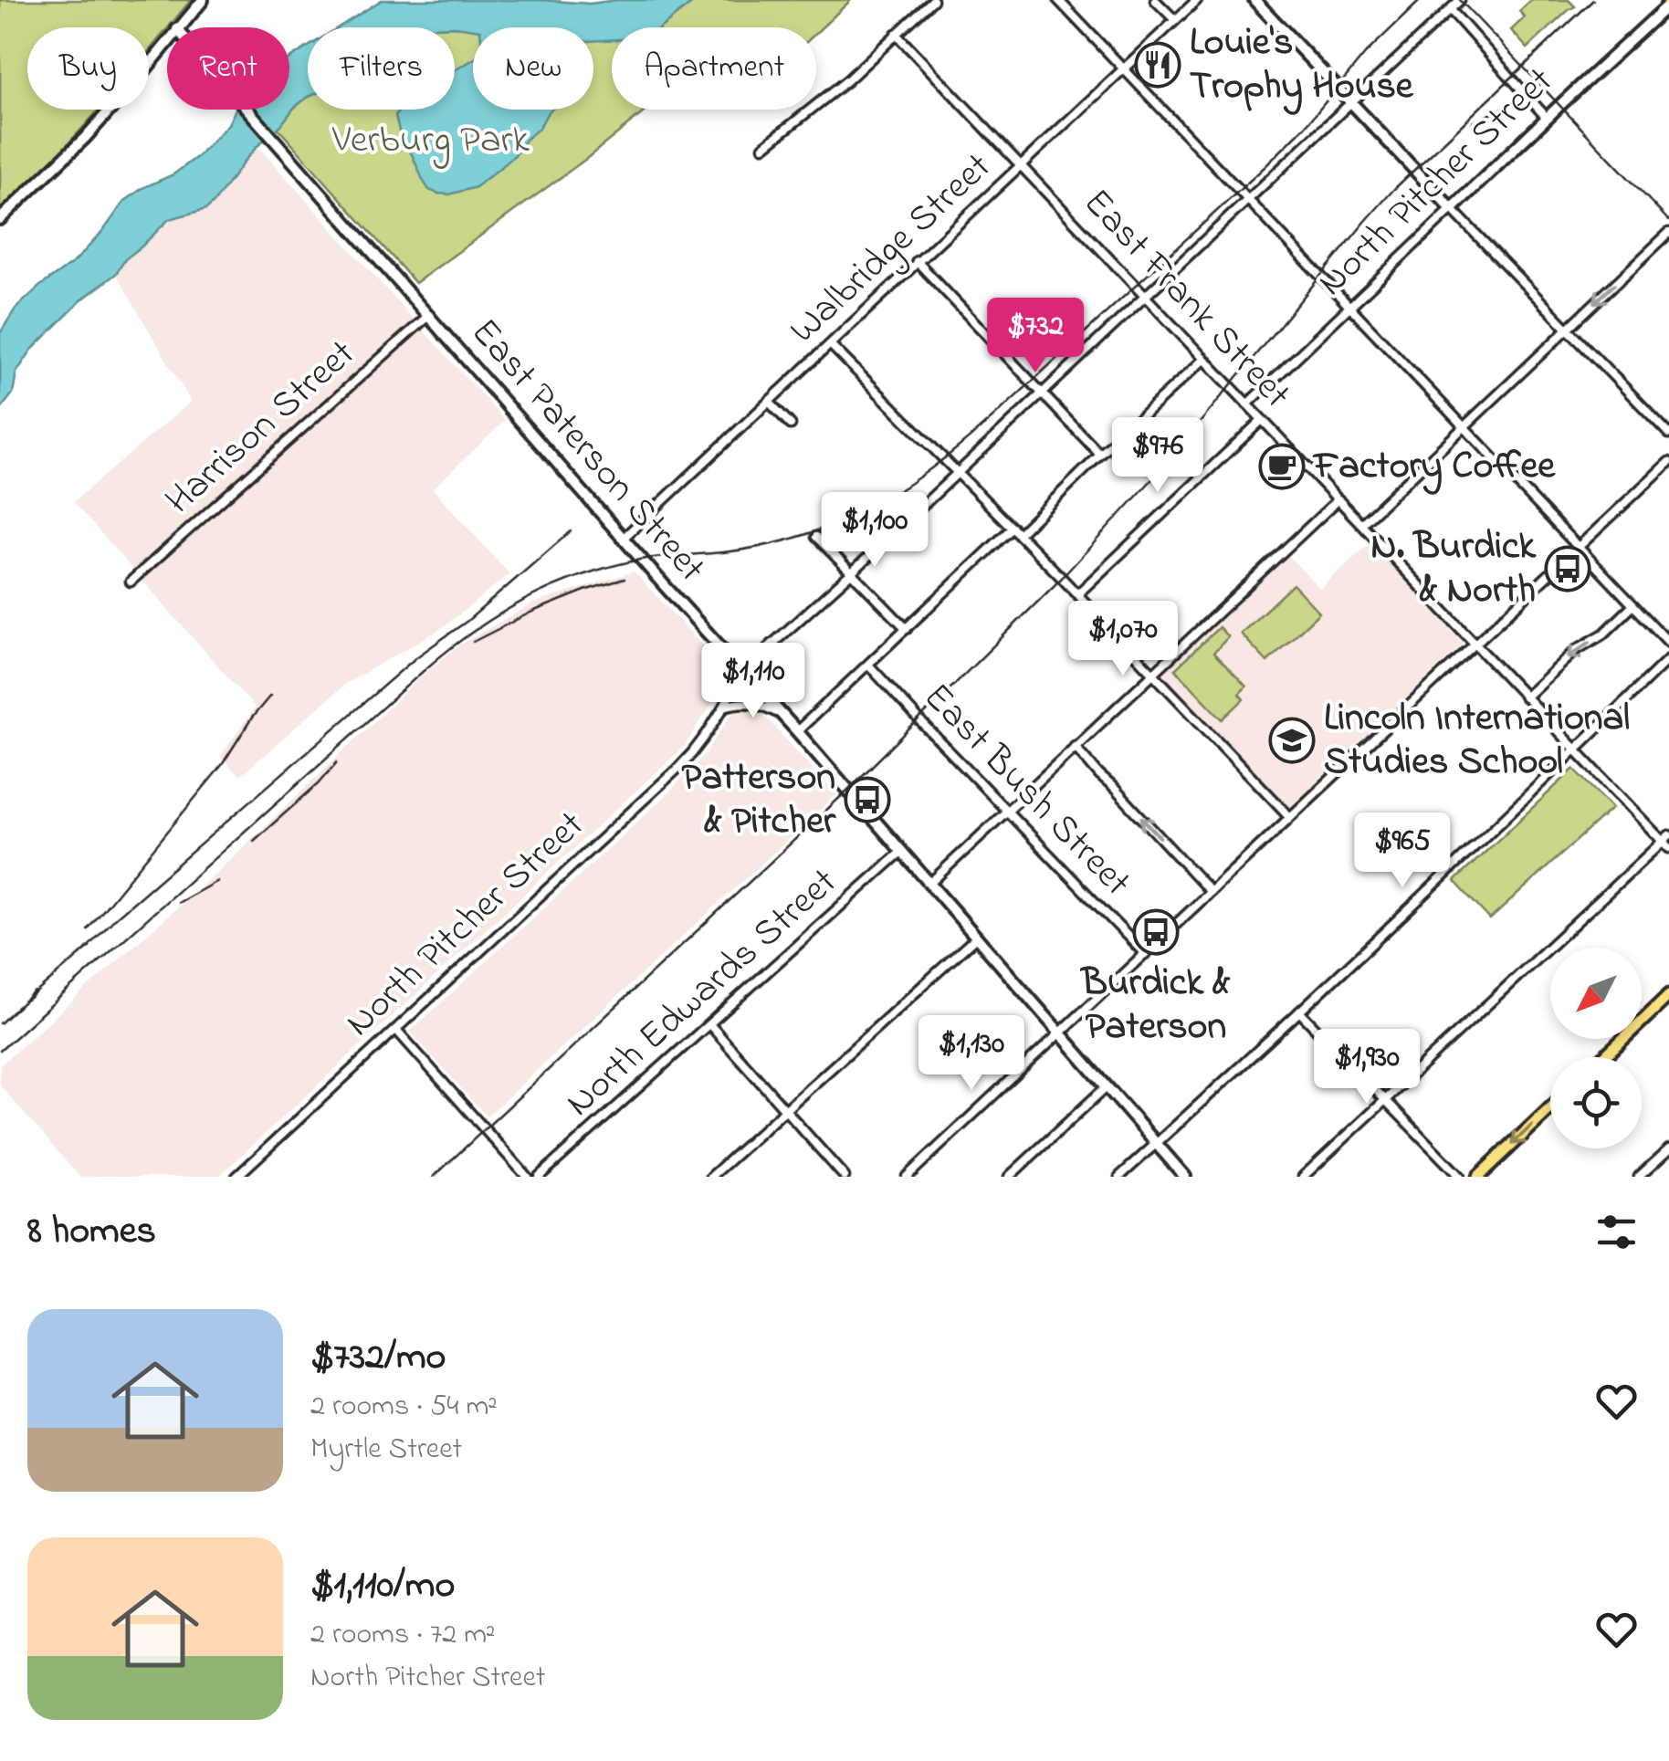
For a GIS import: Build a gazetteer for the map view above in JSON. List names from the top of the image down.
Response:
{
  "streets": {
    "street": [
      "North Pitcher Street",
      "Walbridge Street",
      "East Frank Street",
      "Harrison Street",
      "East Paterson Street",
      "East Bush Street",
      "North Edwards Street"
    ]
  },
  "crossings": [
    ["North Pitcher Street", "East Frank Street"],
    ["North Pitcher Street", "East Paterson Street"],
    ["Walbridge Street", "East Frank Street"],
    ["Walbridge Street", "East Paterson Street"],
    ["Harrison Street", "East Paterson Street"],
    ["East Paterson Street", "North Edwards Street"]
  ],
  "parks": ["Verburg Park"],
  "places": {
    "restaurant": ["Louie's Trophy House"],
    "cafe": ["Factory Coffee"],
    "bus stop": ["N. Burdick & North", "Patterson & Pitcher", "Burdick & Paterson"],
    "school or university": ["Lincoln International Studies School"]
  },
  "north": "bottom left",
  "page": {
    "chip": [
      "Buy",
      "Rent",
      "Filters",
      "New",
      "Apartment"
    ],
    "price": [
      "$732",
      "$976",
      "$1,100",
      "$1,070",
      "$1,110",
      "$965",
      "$1,130",
      "$1,930"
    ],
    "heading": "8 homes",
    "list": [
      {
        "name": "$732/mo",
        "note": "2 rooms · 54 m² · Myrtle Street"
      },
      {
        "name": "$1,110/mo",
        "note": "2 rooms · 72 m² · North Pitcher Street"
      }
    ]
  }
}
